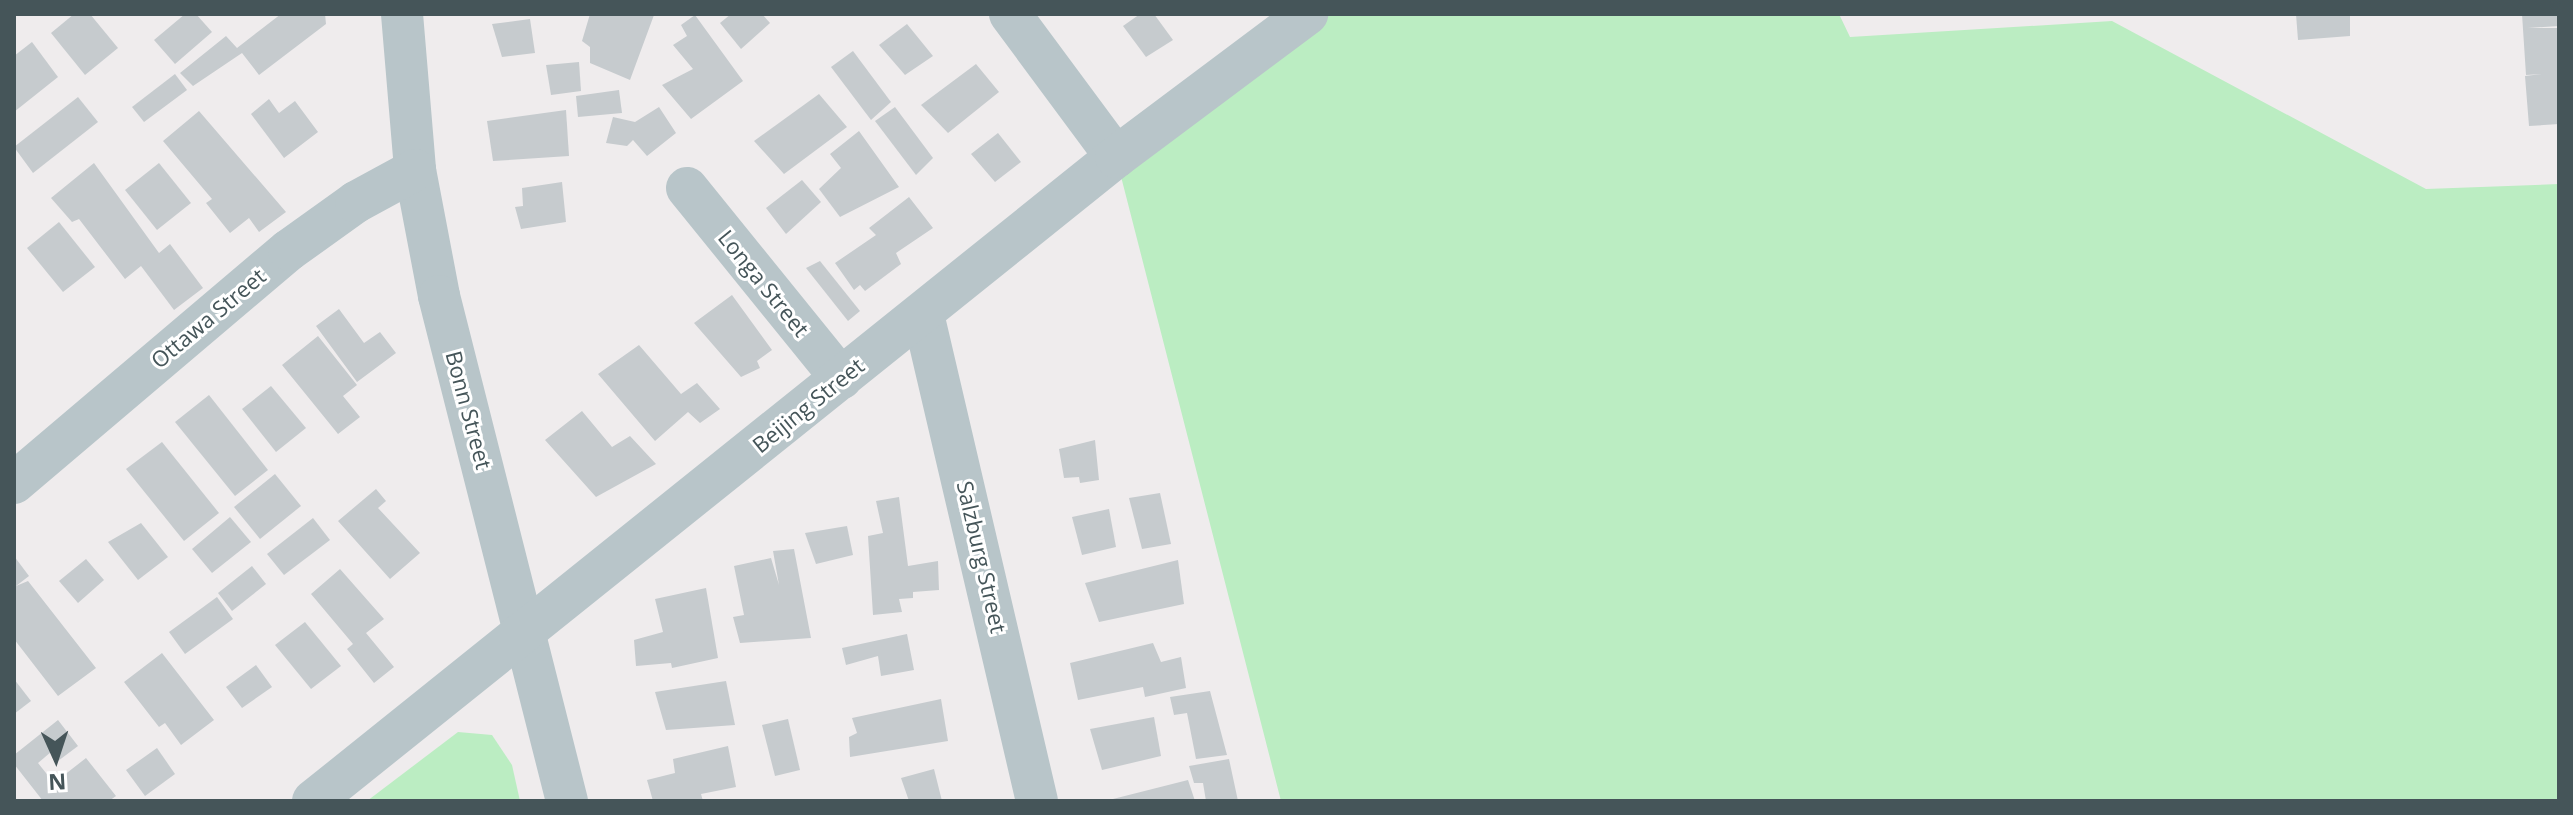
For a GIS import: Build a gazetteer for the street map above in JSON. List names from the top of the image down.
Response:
{
  "streets": {
    "street": [
      "Longa Street",
      "Ottawa Street",
      "Beijing Street",
      "Bonn Street",
      "Salzburg Street"
    ]
  },
  "crossings": [
    ["Longa Street", "Beijing Street"],
    ["Ottawa Street", "Bonn Street"],
    ["Beijing Street", "Bonn Street"],
    ["Beijing Street", "Salzburg Street"]
  ],
  "north": "bottom"
}
